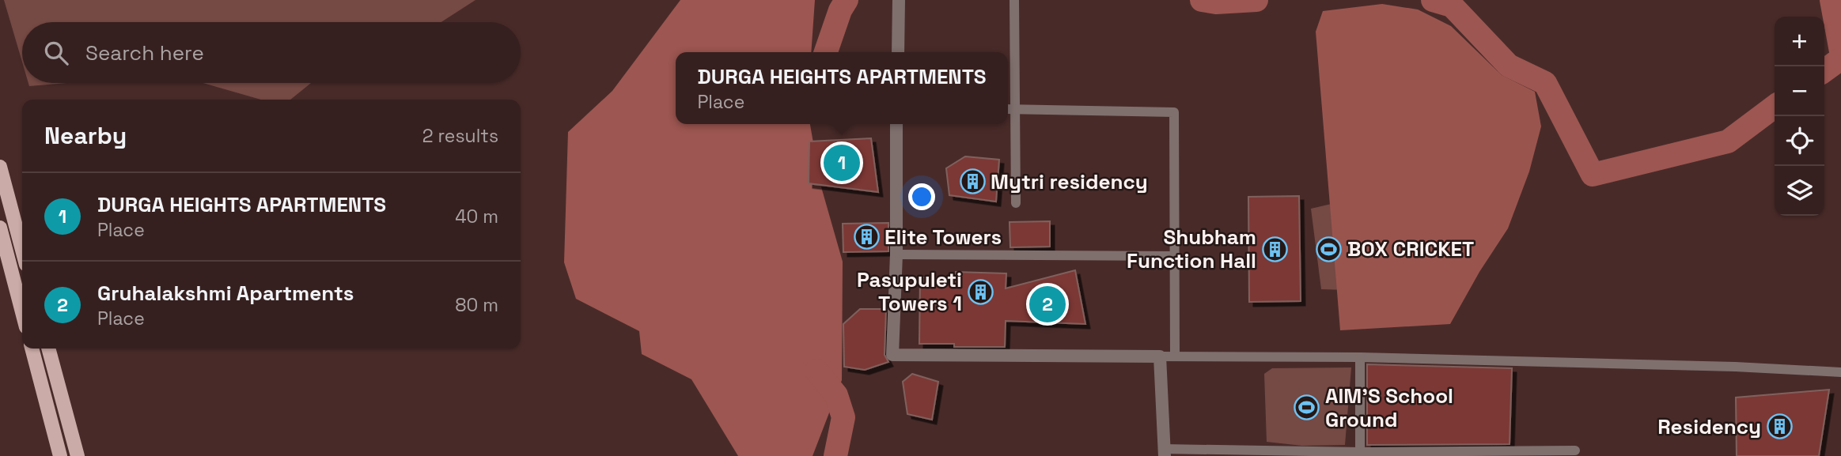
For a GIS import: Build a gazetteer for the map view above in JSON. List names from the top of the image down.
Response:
{
  "places": {
    "building": [
      "Mytri residency",
      "Elite Towers",
      "Shubham Function Hall",
      "Pasupuleti Towers 1",
      "Residency"
    ],
    "sports": ["BOX CRICKET", "AIM'S School Ground"]
  },
  "page": {
    "map_buttons": ["+", "−"],
    "search": "Search here",
    "popup": ["DURGA HEIGHTS APARTMENTS", "Place"],
    "heading": ["Nearby", "2 results"],
    "pins": ["1", "2"],
    "list": [
      {
        "mark": "1",
        "name": "DURGA HEIGHTS APARTMENTS",
        "note": "Place",
        "value": "40 m"
      },
      {
        "mark": "2",
        "name": "Gruhalakshmi Apartments",
        "note": "Place",
        "value": "80 m"
      }
    ]
  }
}
